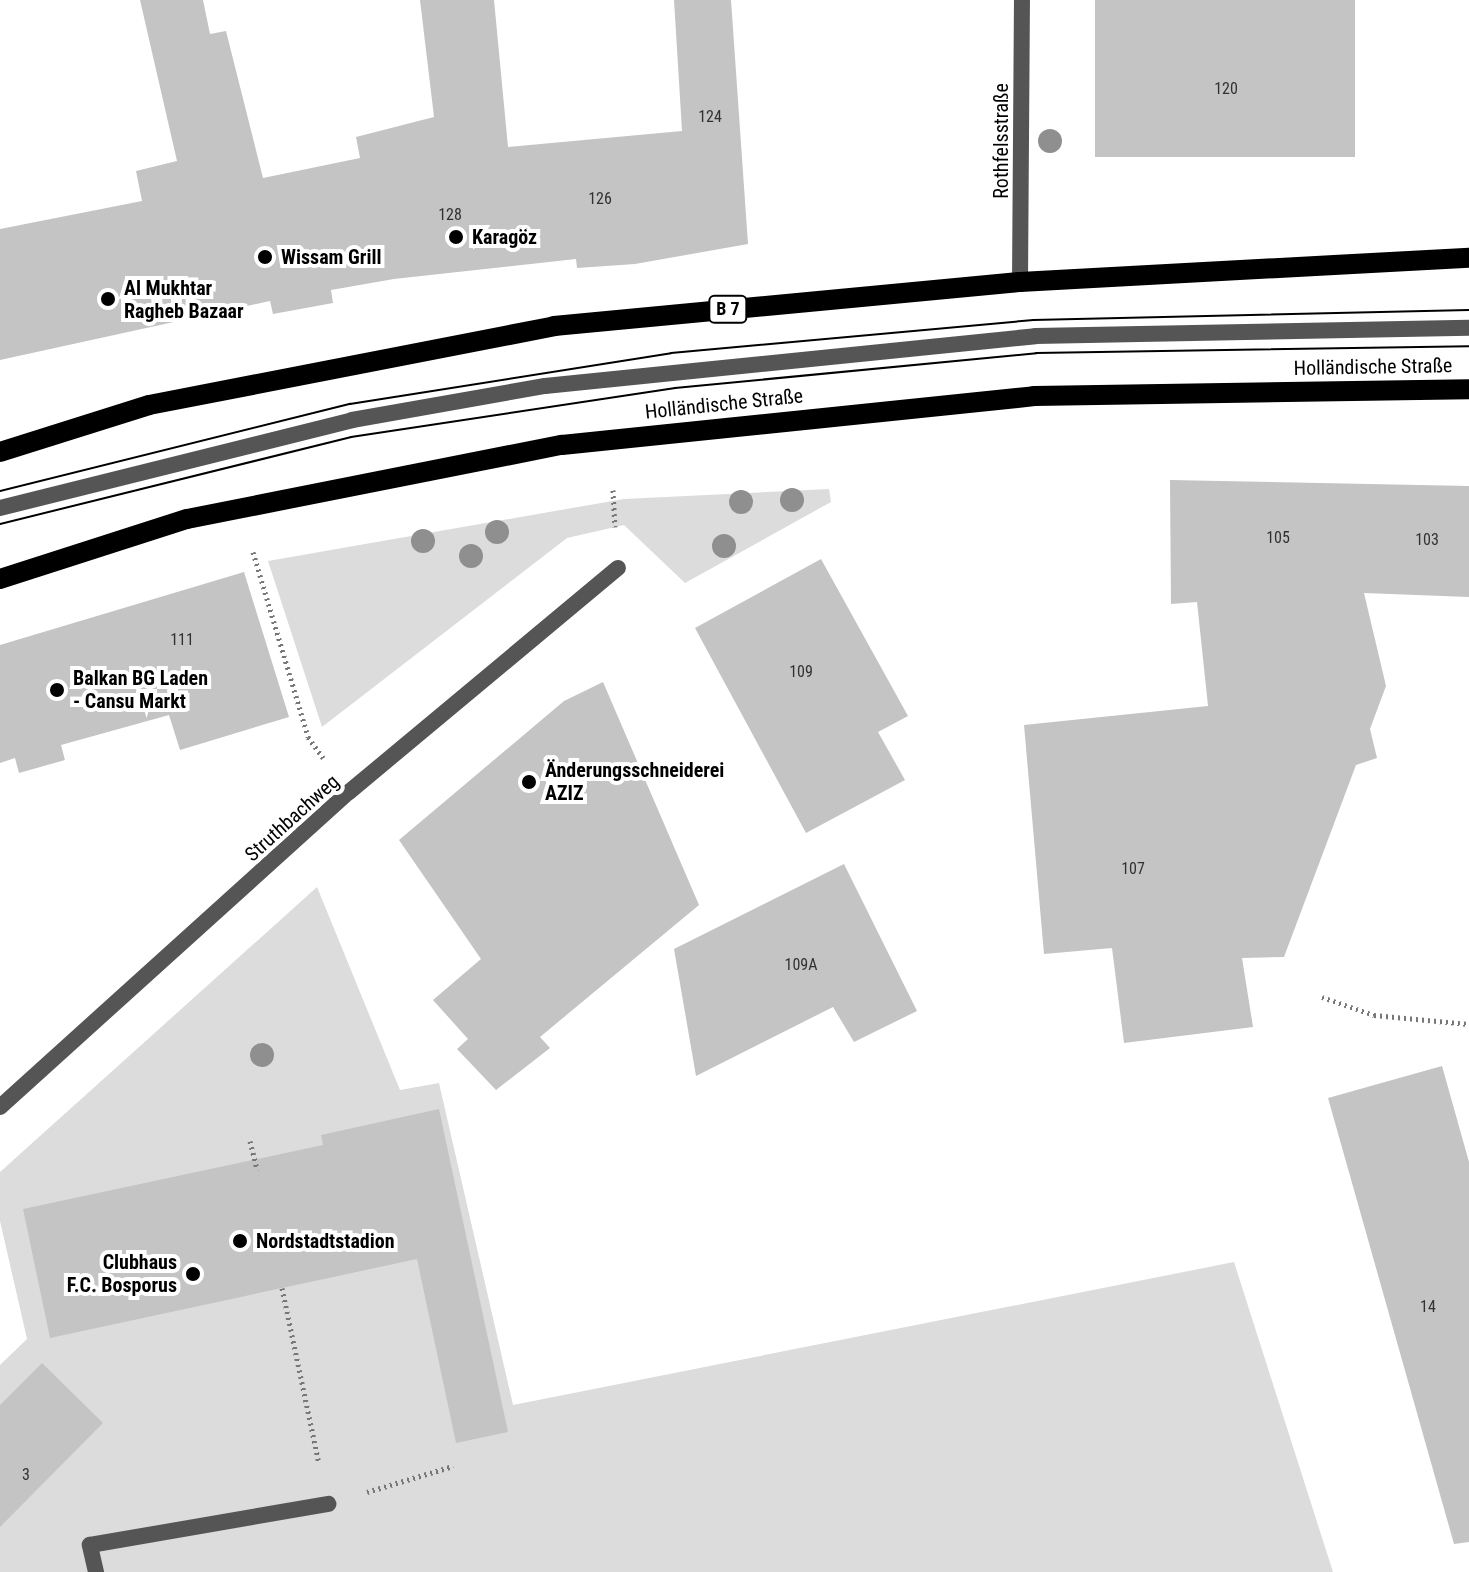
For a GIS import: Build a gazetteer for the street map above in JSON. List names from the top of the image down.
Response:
{
  "streets": {
    "main road": ["B 7", "Holländische Straße"],
    "street": ["Rothfelsstraße", "Struthbachweg"]
  },
  "crossings": [
    ["Rothfelsstraße", "B 7"]
  ],
  "places": [
    "Karagöz",
    "Wissam Grill",
    "Al Mukhtar Ragheb Bazaar",
    "Balkan BG Laden - Cansu Markt",
    "Änderungsschneiderei AZIZ",
    "Nordstadtstadion",
    "Clubhaus F.C. Bosporus"
  ],
  "house_numbers": [
    "120",
    "124",
    "126",
    "128",
    "105",
    "103",
    "111",
    "109",
    "107",
    "109A",
    "14",
    "3"
  ]
}
